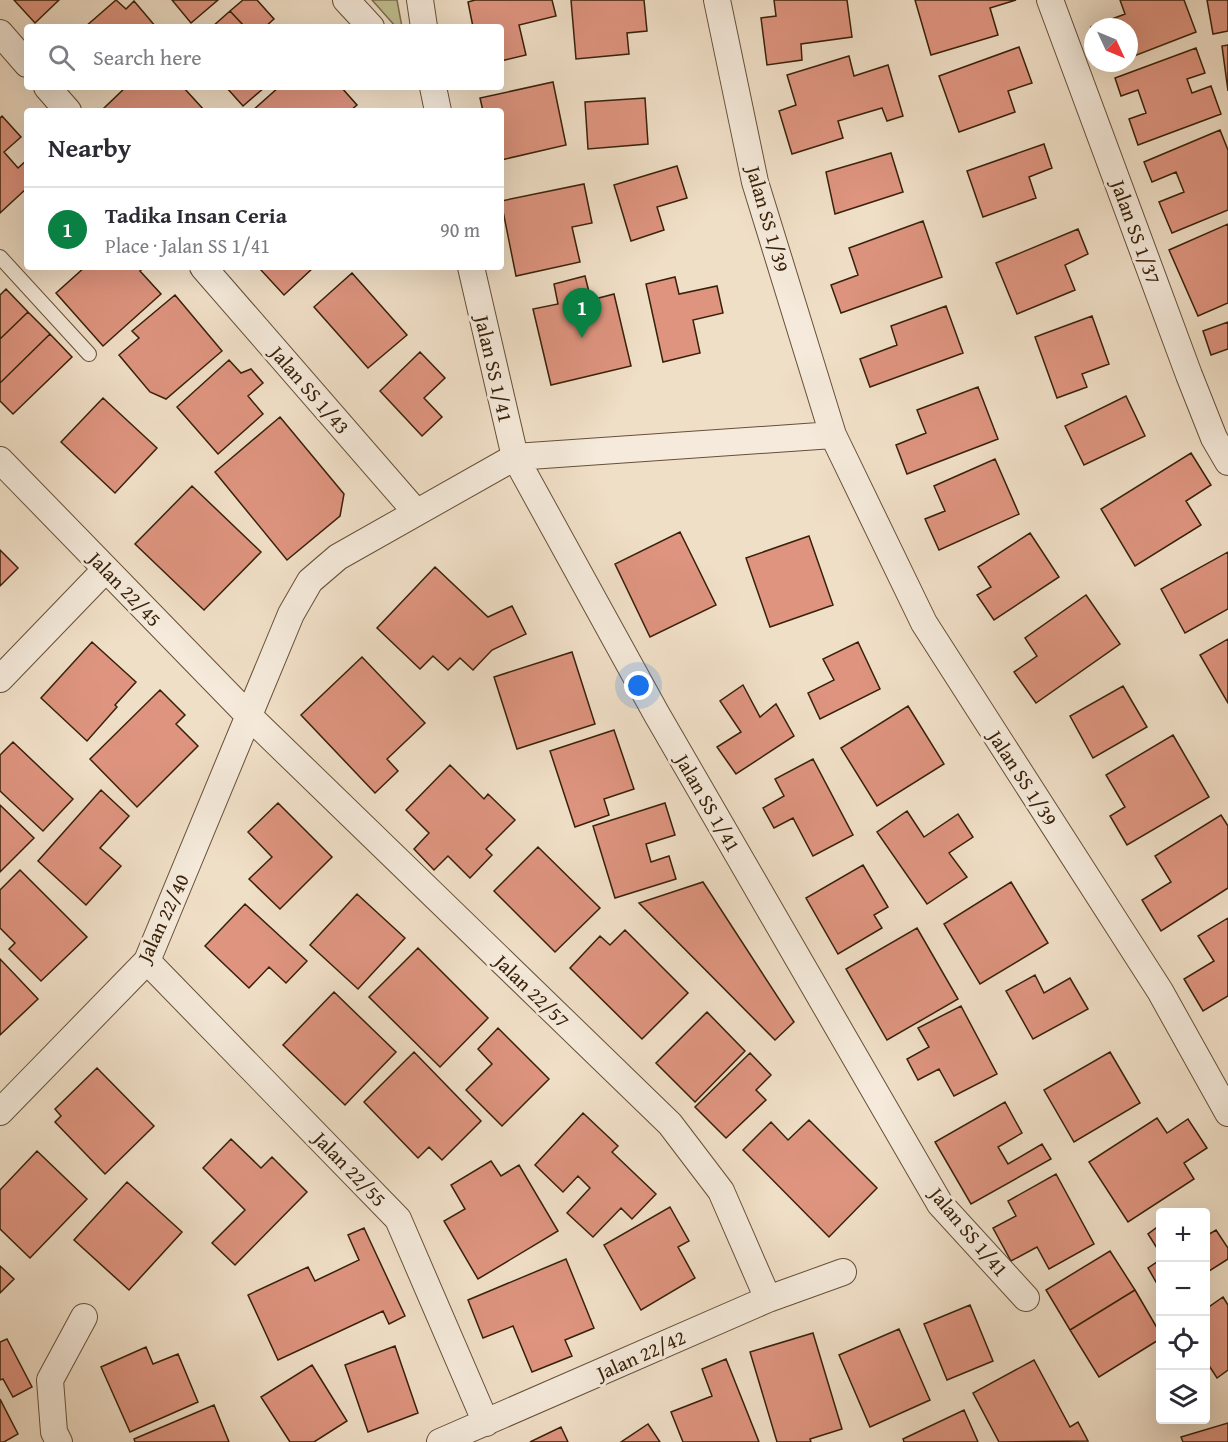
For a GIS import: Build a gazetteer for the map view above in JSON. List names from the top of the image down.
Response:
{
  "streets": {
    "street": [
      "Jalan SS 1/39",
      "Jalan SS 1/37",
      "Jalan SS 1/41",
      "Jalan SS 1/43",
      "Jalan 22/45",
      "Jalan 22/40",
      "Jalan 22/57",
      "Jalan 22/55",
      "Jalan 22/42"
    ]
  },
  "crossings": [
    ["Jalan SS 1/43", "Jalan 22/40"],
    ["Jalan 22/45", "Jalan 22/40"],
    ["Jalan 22/45", "Jalan 22/57"],
    ["Jalan 22/40", "Jalan 22/57"],
    ["Jalan 22/40", "Jalan 22/55"],
    ["Jalan 22/57", "Jalan 22/42"],
    ["Jalan 22/55", "Jalan 22/42"]
  ],
  "north": "bottom right",
  "page": {
    "search": "Search here",
    "heading": "Nearby",
    "list": [
      {
        "mark": "1",
        "name": "Tadika Insan Ceria",
        "note": "Place · Jalan SS 1/41",
        "value": "90 m"
      }
    ],
    "pins": "1",
    "map_buttons": ["+", "−"]
  }
}
